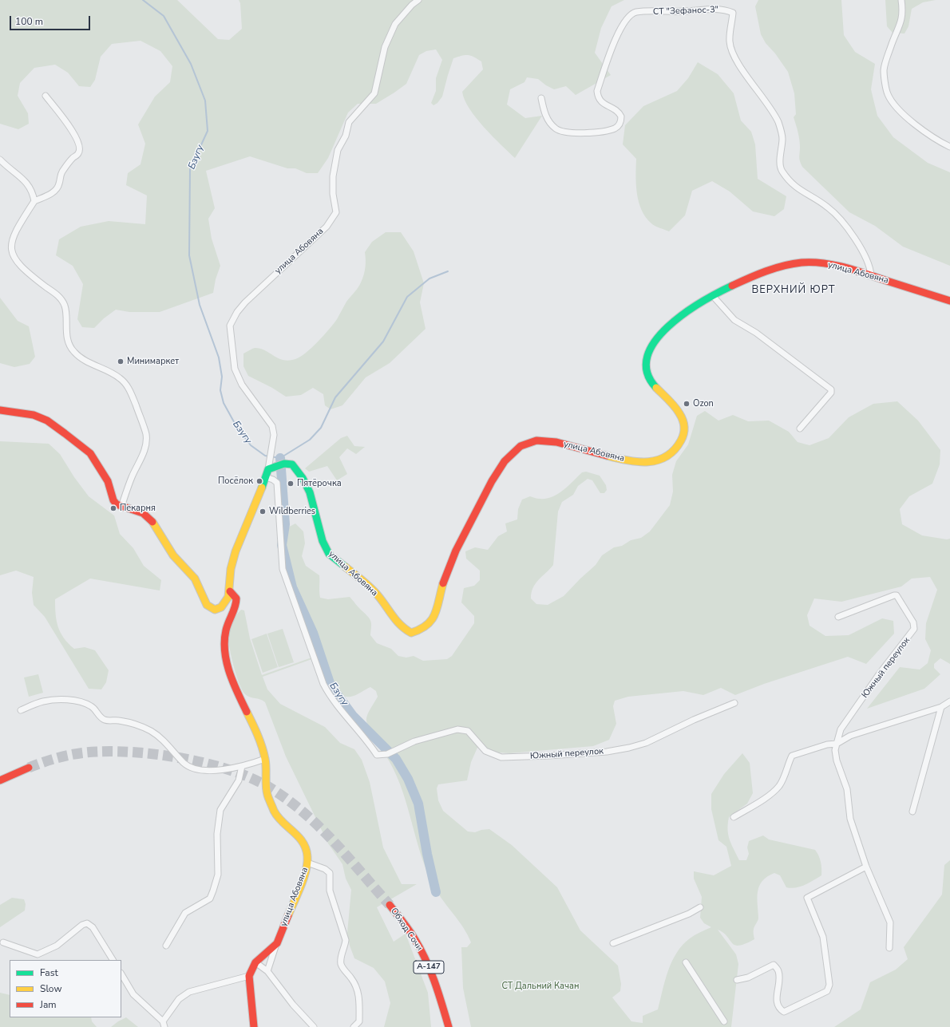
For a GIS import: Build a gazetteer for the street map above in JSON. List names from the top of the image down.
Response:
{
  "streets": {
    "main road": ["улица Абовяна", "Обход Сочи", "А-147"],
    "street": ["СТ \"Зефанос-3\"", "Южный переулок"]
  },
  "crossings": [
    ["СТ \"Зефанос-3\"", "улица Абовяна"],
    ["улица Абовяна", "Южный переулок"]
  ],
  "districts": ["ВЕРХНИЙ ЮРТ"],
  "water": ["Бзугу"],
  "parks": ["СТ Дальний Качан"],
  "places": [
    "Минимаркет",
    "Ozon",
    "Посёлок",
    "Пятёрочка",
    "Пекарня",
    "Wildberries"
  ],
  "legend": ["Fast", "Slow", "Jam"],
  "scale_bar": "100 m"
}
